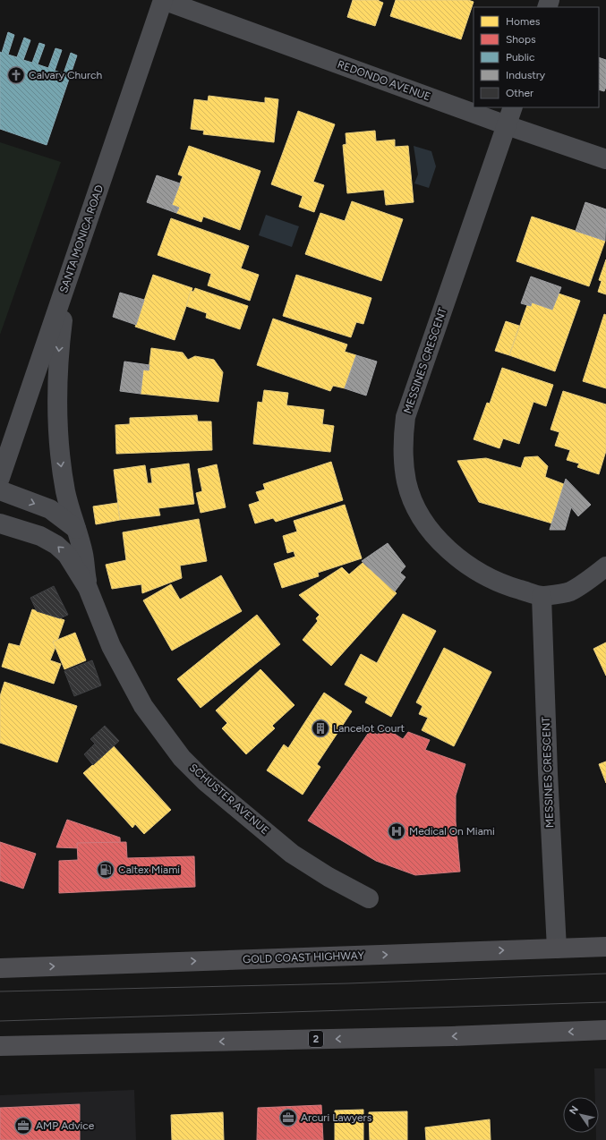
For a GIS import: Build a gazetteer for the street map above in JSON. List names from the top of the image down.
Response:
{
  "streets": {
    "highway": ["GOLD COAST HIGHWAY", "2"],
    "street": [
      "REDONDO AVENUE",
      "SANTA MONICA ROAD",
      "MESSINES CRESCENT",
      "SCHUSTER AVENUE"
    ]
  },
  "crossings": [
    ["REDONDO AVENUE", "SANTA MONICA ROAD"],
    ["REDONDO AVENUE", "MESSINES CRESCENT"],
    ["SANTA MONICA ROAD", "SCHUSTER AVENUE"],
    ["MESSINES CRESCENT", "GOLD COAST HIGHWAY"]
  ],
  "places": {
    "church": ["Calvary Church"],
    "building": ["Lancelot Court"],
    "hospital": ["Medical On Miami"],
    "fuel station": ["Caltex Miami"],
    "office": ["Arcuri Lawyers", "AMP Advice"]
  },
  "legend": [
    "Homes",
    "Shops",
    "Public",
    "Industry",
    "Other"
  ],
  "north": "top left"
}
